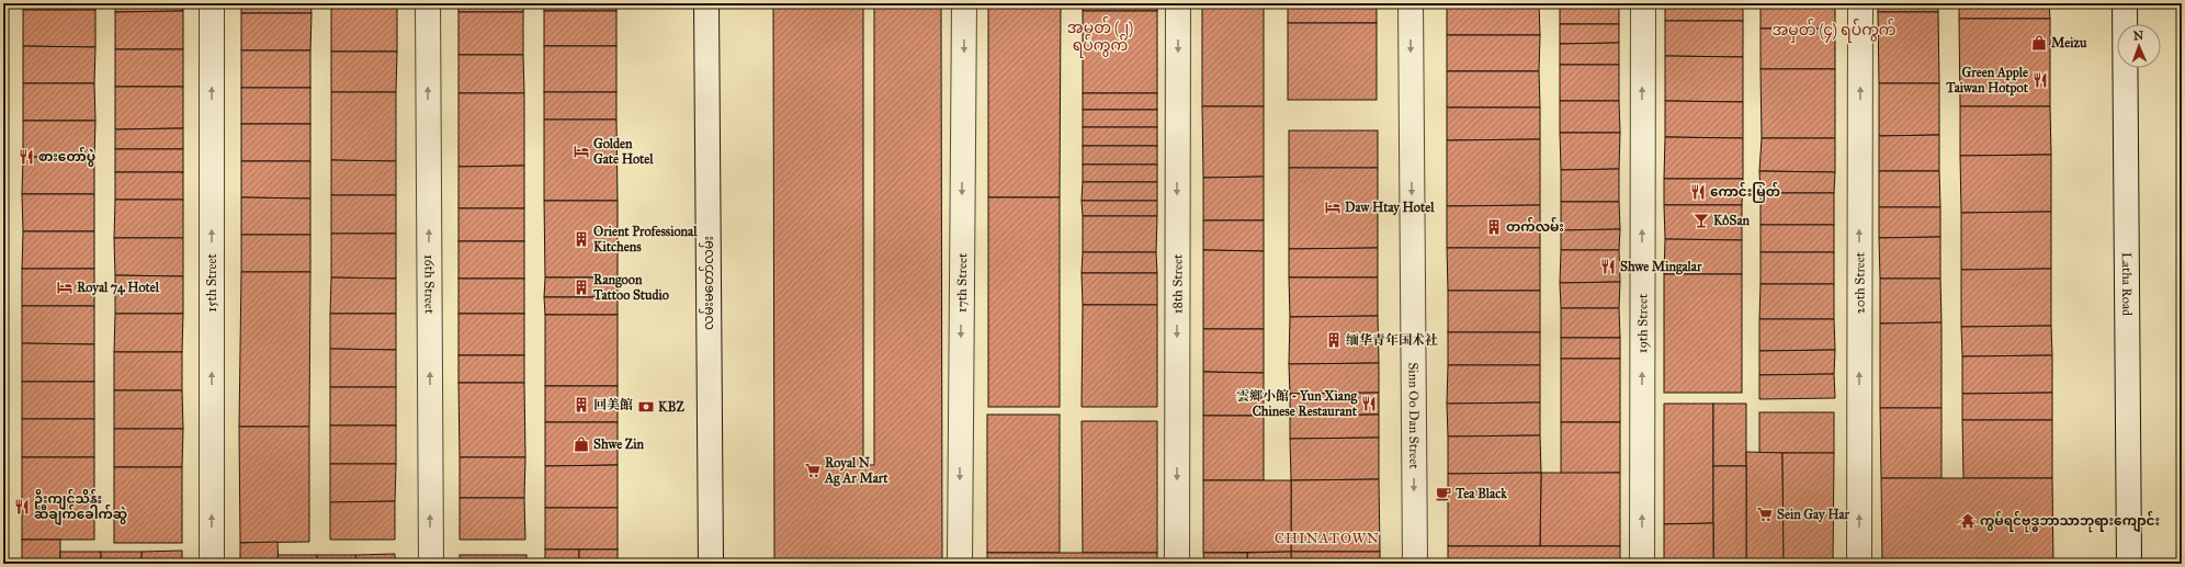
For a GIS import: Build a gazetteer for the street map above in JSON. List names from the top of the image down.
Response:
{
  "streets": {
    "street": [
      "15th Street",
      "16th Street",
      "လမ်းမတော်လမ်း",
      "17th Street",
      "18th Street",
      "20th Street",
      "Latha Road",
      "19th Street",
      "Sinn Oo Dan Street"
    ]
  },
  "one_way": [
    "15th Street",
    "16th Street",
    "17th Street",
    "18th Street",
    "20th Street",
    "19th Street",
    "Sinn Oo Dan Street"
  ],
  "districts": ["အမှတ် (၂) ရပ်ကွက်", "အမှတ် (၄) ရပ်ကွက်", "CHINATOWN"],
  "places": {
    "shop": ["Meizu", "Shwe Zin"],
    "restaurant": [
      "Green Apple Taiwan Hotpot",
      "စားတော်ပွဲ",
      "ကောင်းမြတ်",
      "Shwe Mingalar",
      "雲鄉小館 - Yun Xiang Chinese Restaurant",
      "ဦးကျင်သိန်း ဆီချက်ခေါက်ဆွဲ"
    ],
    "hotel": ["Golden Gate Hotel", "Daw Htay Hotel", "Royal 74 Hotel"],
    "bar": ["KôSan"],
    "building": [
      "တက်လမ်း",
      "Orient Professional Kitchens",
      "Rangoon Tattoo Studio",
      "缅华青年国术社",
      "回美館"
    ],
    "bank": ["KBZ"],
    "supermarket": ["Royal N Ag Ar Mart", "Sein Gay Har"],
    "cafe": ["Tea Black"],
    "temple": ["ကွမ်ရင်ဗုဒ္ဓဘာသာဘုရားကျောင်း"]
  },
  "north": "top"
}
